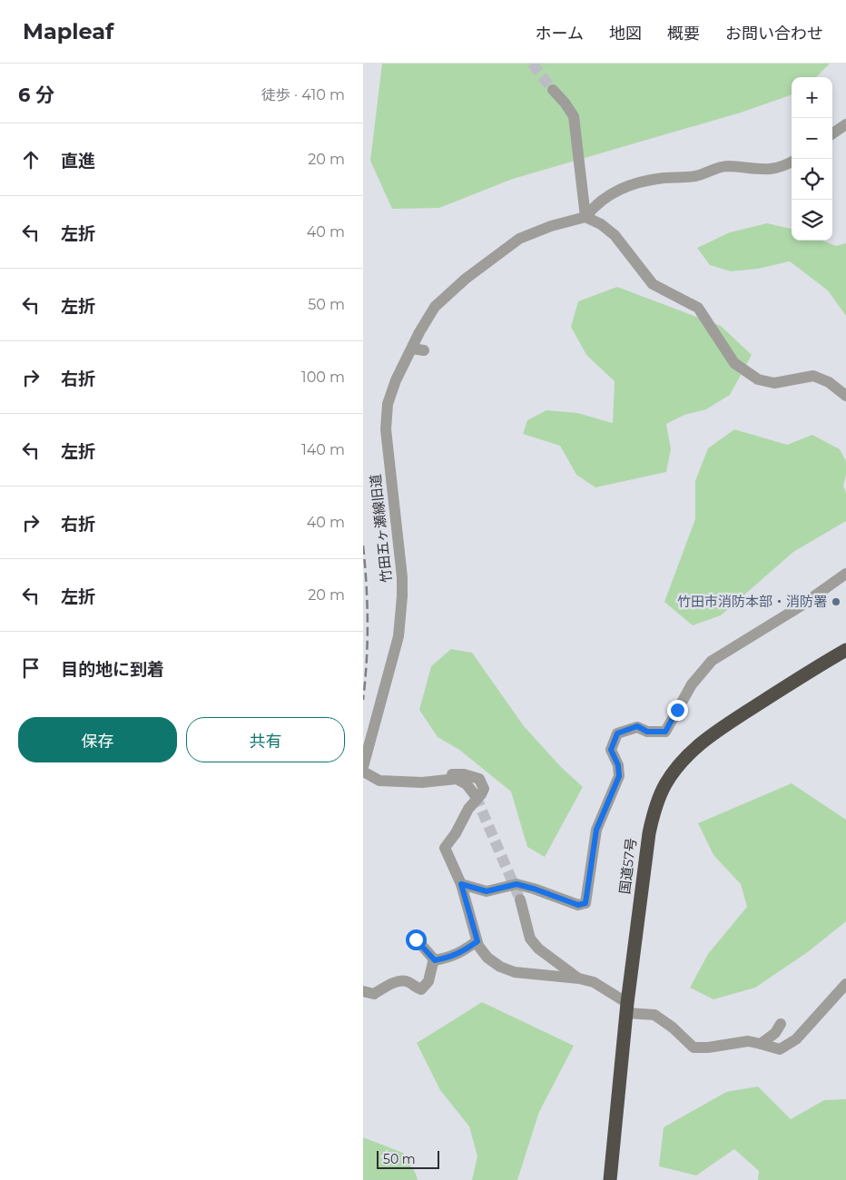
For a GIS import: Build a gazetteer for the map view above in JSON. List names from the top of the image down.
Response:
{
  "streets": {
    "highway": ["国道57号"],
    "street": ["竹田五ヶ瀬線旧道"]
  },
  "places": ["竹田市消防本部・消防署"],
  "scale_bar": "50 m",
  "page": {
    "header": "Mapleaf",
    "nav": [
      "ホーム",
      "地図",
      "概要",
      "お問い合わせ"
    ],
    "heading": ["6 分", "徒歩 · 410 m"],
    "map_buttons": ["+", "−"],
    "list": [
      ["直進", "20 m"],
      ["左折", "40 m"],
      ["左折", "50 m"],
      ["右折", "100 m"],
      ["左折", "140 m"],
      ["右折", "40 m"],
      ["左折", "20 m"],
      "目的地に到着"
    ],
    "buttons": ["保存", "共有"],
    "scale": "50 m"
  }
}
